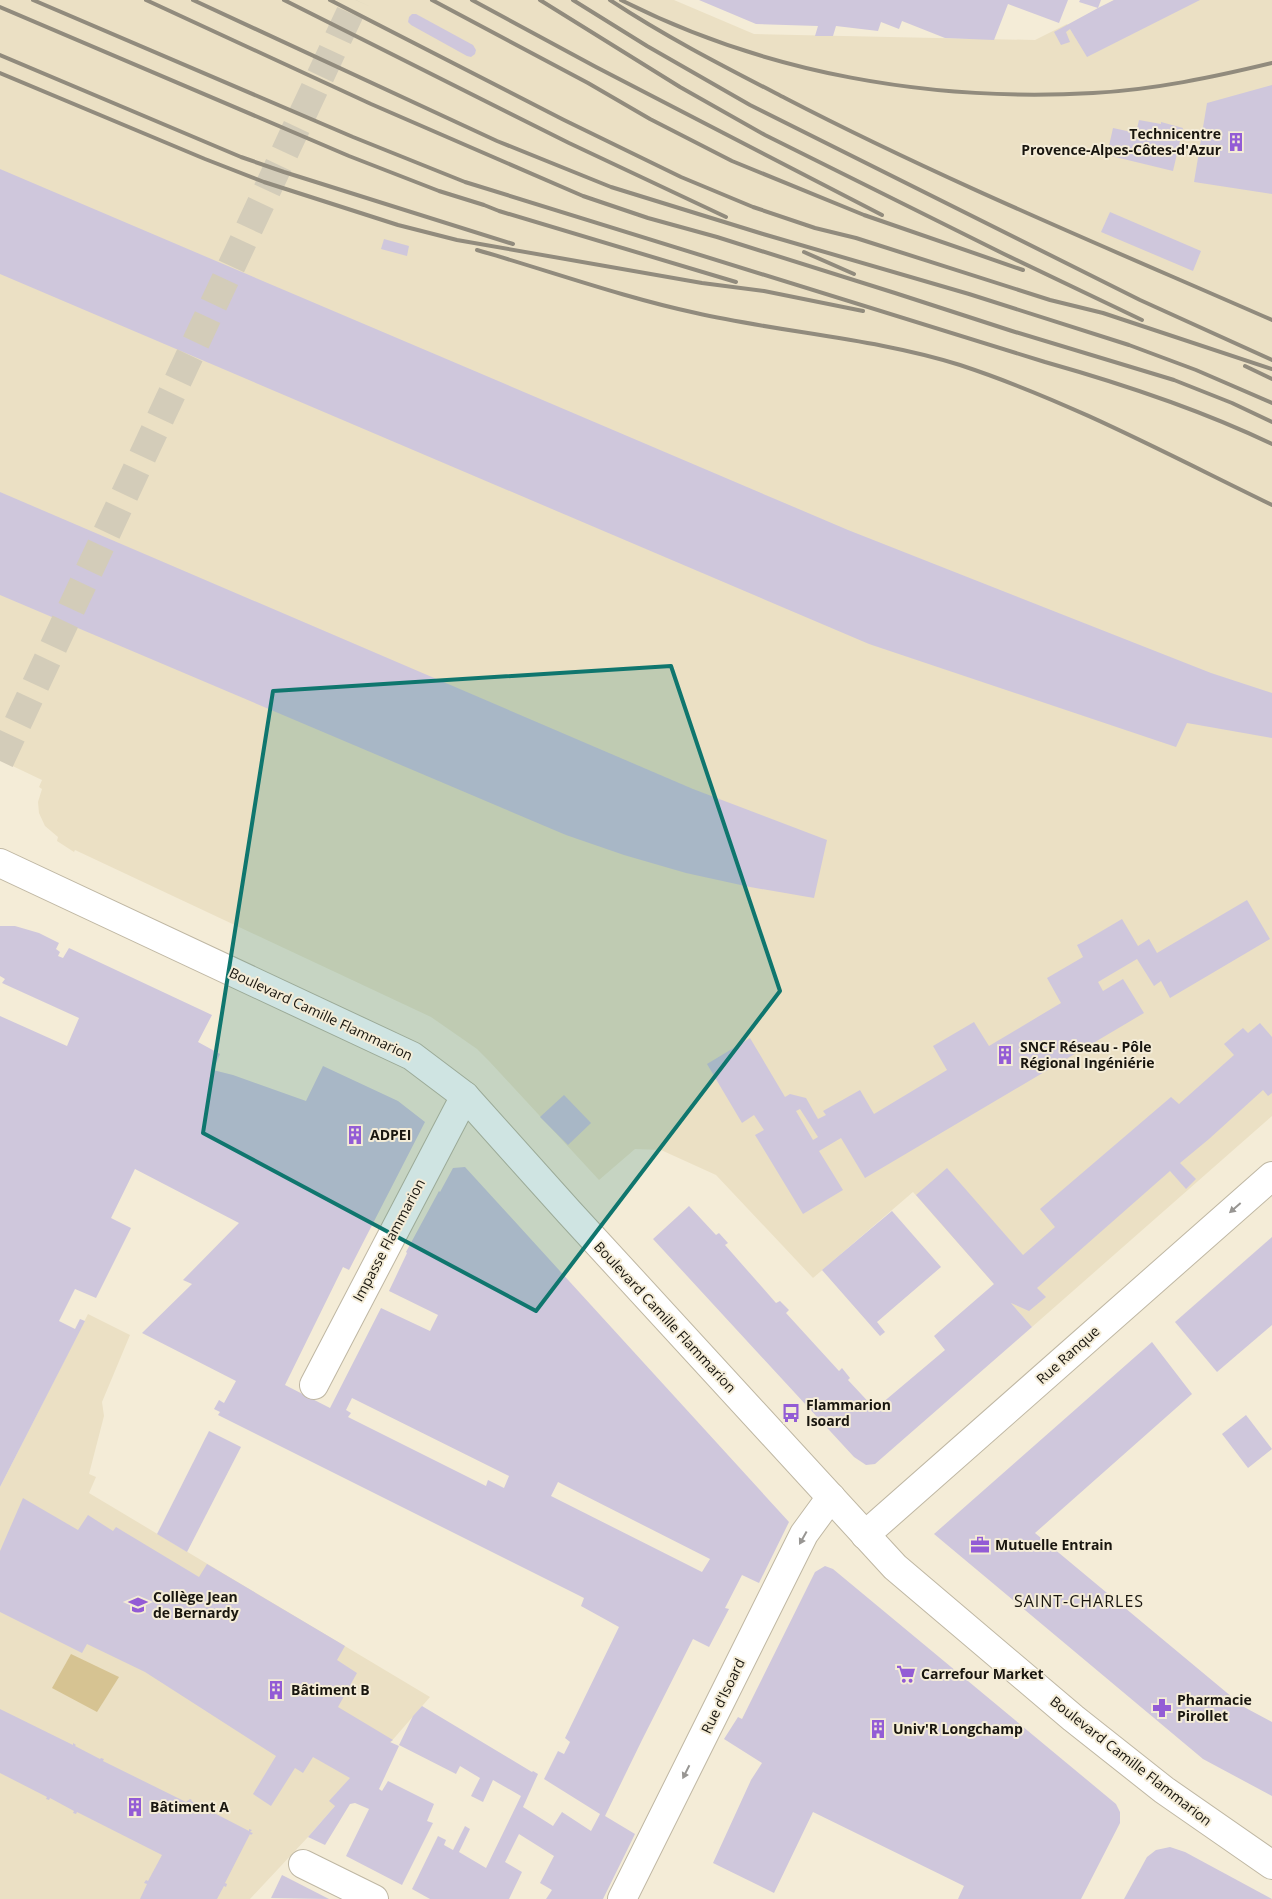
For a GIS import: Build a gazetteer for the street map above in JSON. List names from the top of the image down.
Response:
{
  "streets": {
    "street": [
      "Boulevard Camille Flammarion",
      "Impasse Flammarion",
      "Rue Ranque",
      "Rue d'Isoard"
    ]
  },
  "crossings": [
    ["Boulevard Camille Flammarion", "Impasse Flammarion"],
    ["Boulevard Camille Flammarion", "Rue Ranque"],
    ["Boulevard Camille Flammarion", "Rue d'Isoard"]
  ],
  "one_way": ["Rue Ranque", "Rue d'Isoard"],
  "districts": ["SAINT-CHARLES"],
  "places": {
    "building": [
      "Technicentre Provence-Alpes-Côtes-d'Azur",
      "SNCF Réseau - Pôle Régional Ingéniérie",
      "ADPEI",
      "Bâtiment B",
      "Univ'R Longchamp",
      "Bâtiment A"
    ],
    "bus stop": ["Flammarion Isoard"],
    "office": ["Mutuelle Entrain"],
    "school or university": ["Collège Jean de Bernardy"],
    "supermarket": ["Carrefour Market"],
    "pharmacy": ["Pharmacie Pirollet"]
  }
}
